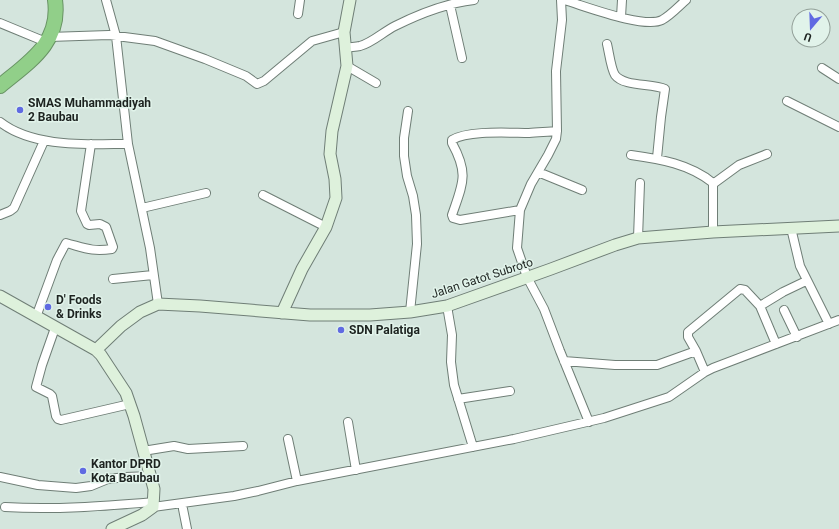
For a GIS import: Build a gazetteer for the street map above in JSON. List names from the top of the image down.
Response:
{
  "streets": {
    "main road": ["Jalan Gatot Subroto"]
  },
  "places": [
    "SMAS Muhammadiyah 2 Baubau",
    "D' Foods & Drinks",
    "SDN Palatiga",
    "Kantor DPRD Kota Baubau"
  ],
  "north": "bottom"
}
